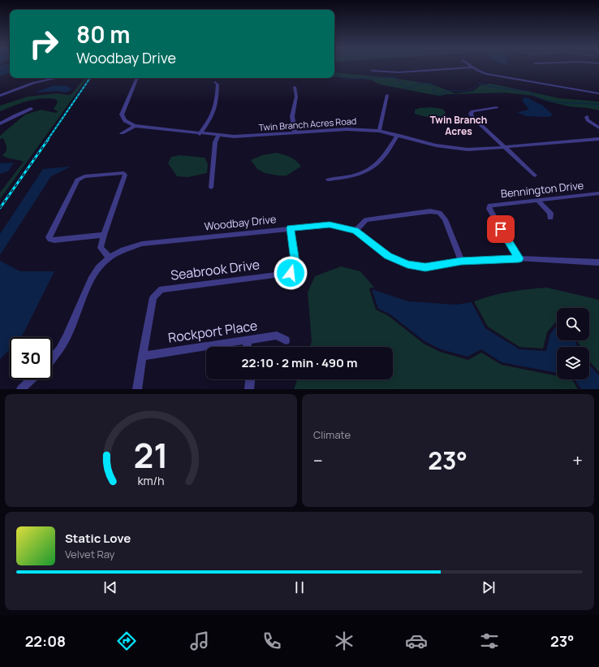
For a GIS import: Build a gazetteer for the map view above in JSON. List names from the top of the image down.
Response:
{
  "streets": {
    "street": [
      "Twin Branch Acres Road",
      "Bennington Drive",
      "Woodbay Drive",
      "Seabrook Drive",
      "Rockport Place"
    ]
  },
  "crossings": [
    ["Bennington Drive", "Woodbay Drive"],
    ["Woodbay Drive", "Seabrook Drive"],
    ["Seabrook Drive", "Rockport Place"]
  ],
  "districts": ["Twin Branch Acres"],
  "page": {
    "turn": ["80 m", "Woodbay Drive"],
    "limit": "30",
    "trip": "22:10 · 2 min · 490 m",
    "tile": "Climate",
    "heat": ["−", "23°", "+"],
    "song": ["Static Love", "Velvet Ray"],
    "tabs": ["22:08", "23°"],
    "gauge": ["21", "km/h"]
  }
}
